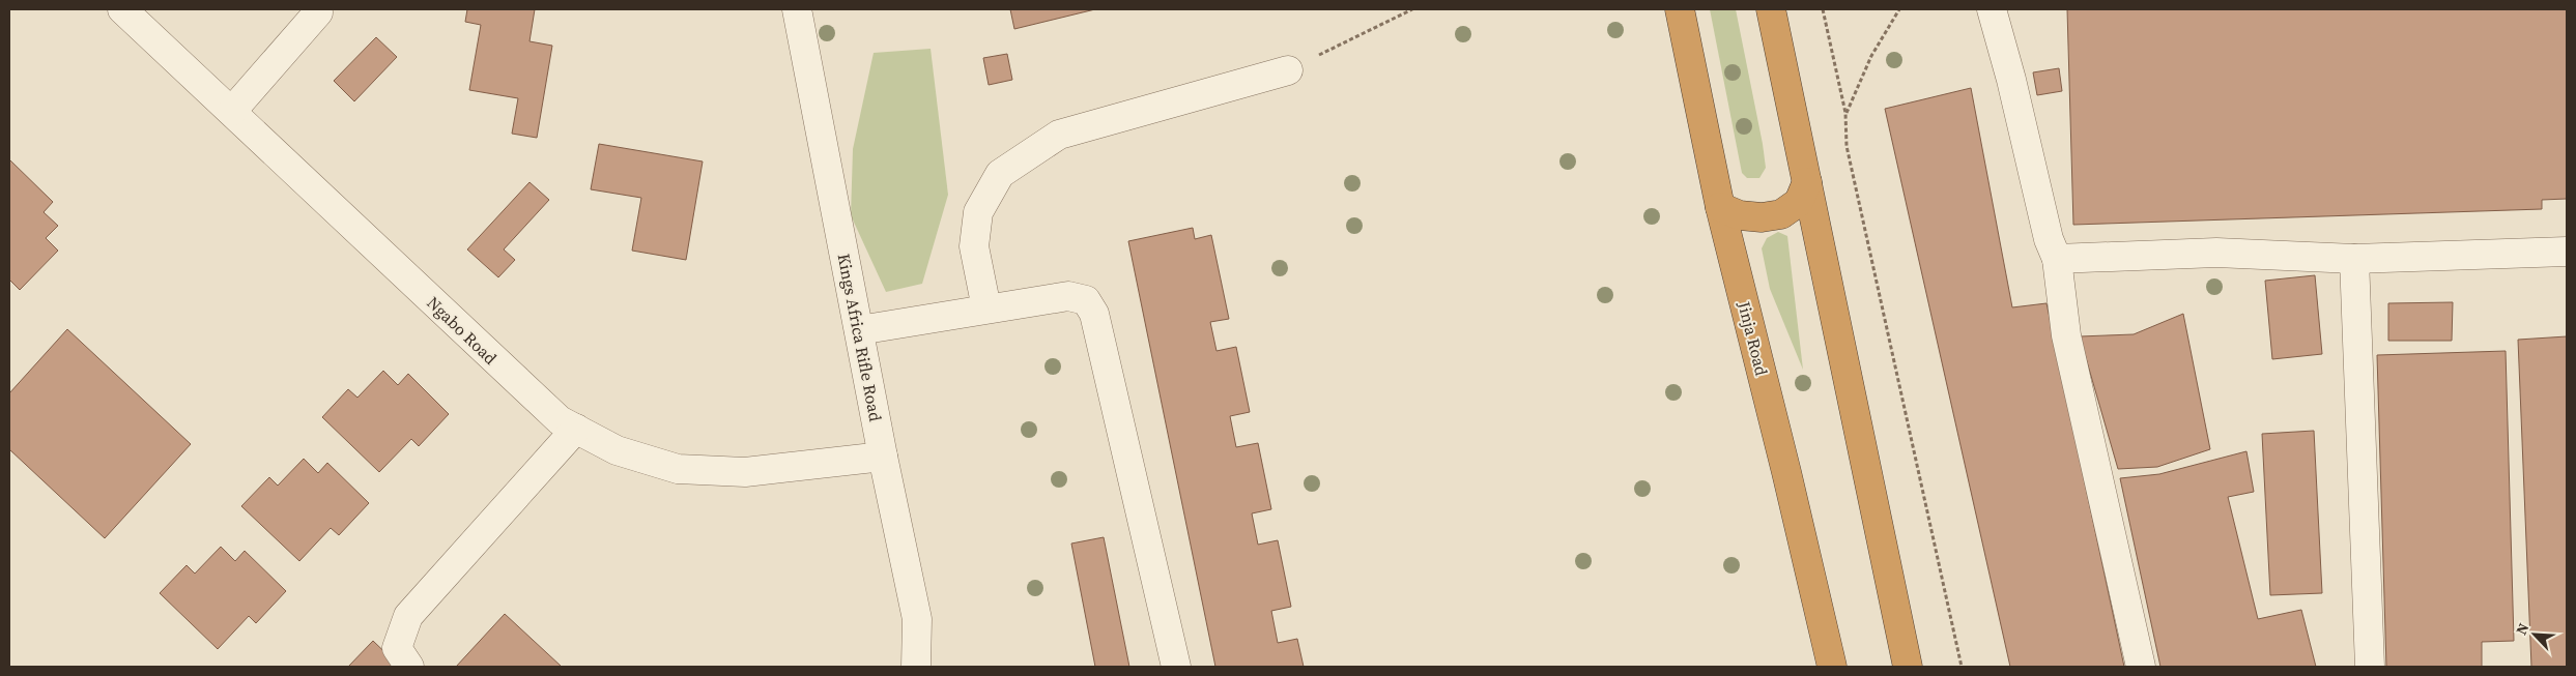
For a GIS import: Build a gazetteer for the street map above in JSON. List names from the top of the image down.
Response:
{
  "streets": {
    "highway": ["Jinja Road"],
    "street": ["Ngabo Road", "Kings Africa Rifle Road"]
  },
  "crossings": [
    ["Ngabo Road", "Kings Africa Rifle Road"]
  ],
  "north": "top left"
}
